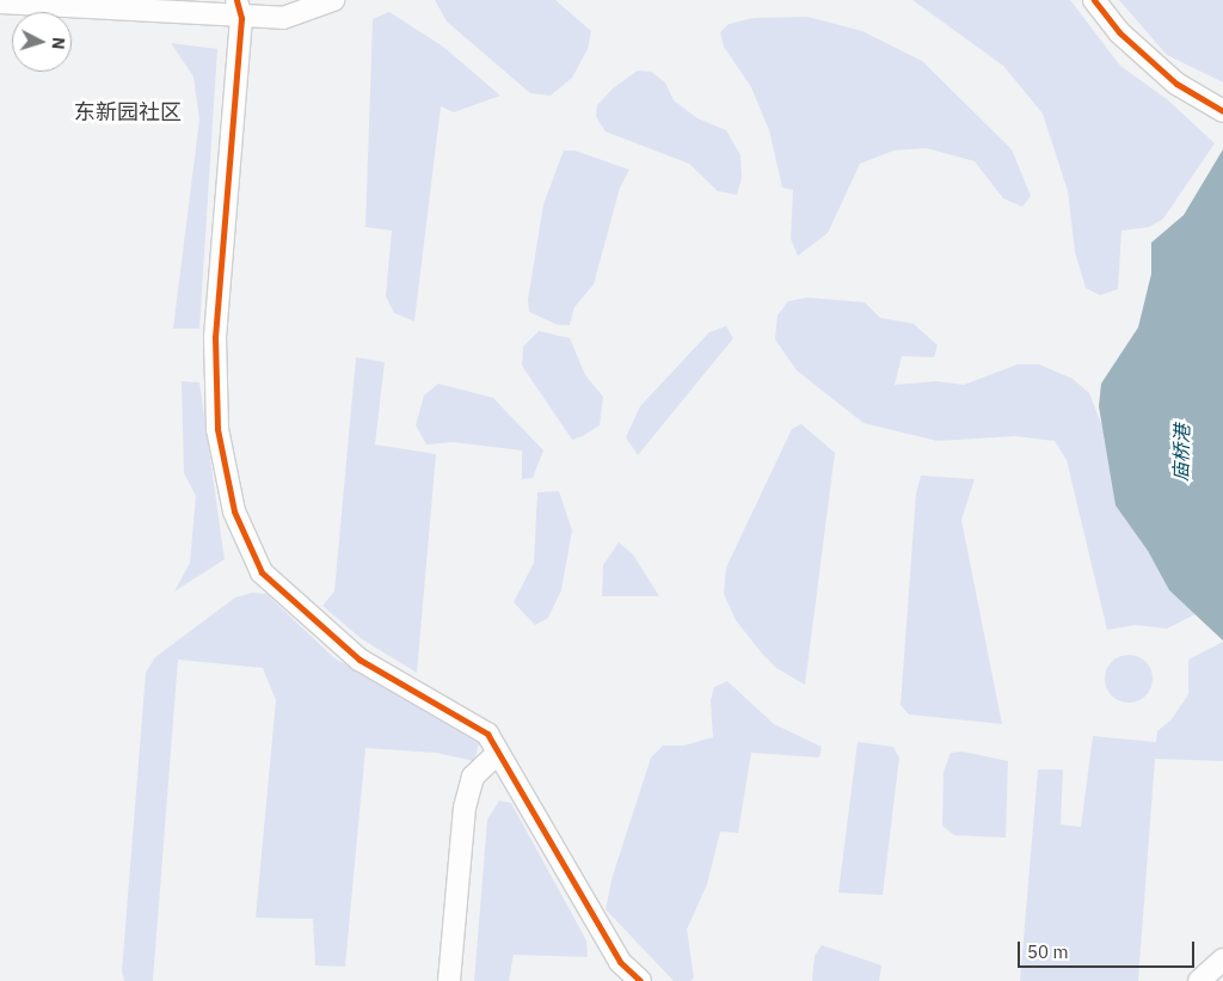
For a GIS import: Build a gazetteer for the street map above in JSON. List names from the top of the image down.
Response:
{
  "districts": ["东新园社区"],
  "water": ["庙桥港"],
  "scale_bar": "50 m",
  "north": "right"
}
